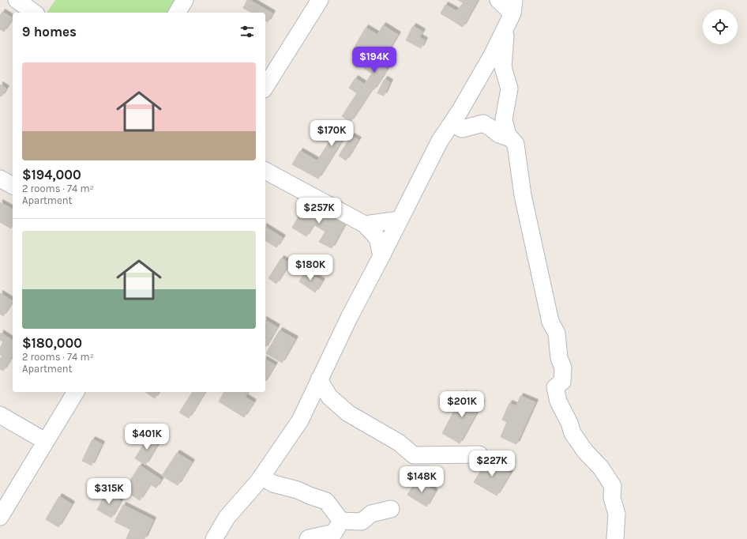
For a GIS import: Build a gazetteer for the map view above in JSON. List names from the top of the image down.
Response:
{
  "page": {
    "heading": "9 homes",
    "price": [
      "$194K",
      "$170K",
      "$257K",
      "$180K",
      "$201K",
      "$401K",
      "$227K",
      "$148K",
      "$315K"
    ],
    "list": [
      {
        "name": "$194,000",
        "note": "2 rooms · 74 m² · Apartment"
      },
      {
        "name": "$180,000",
        "note": "2 rooms · 74 m² · Apartment"
      }
    ]
  }
}
